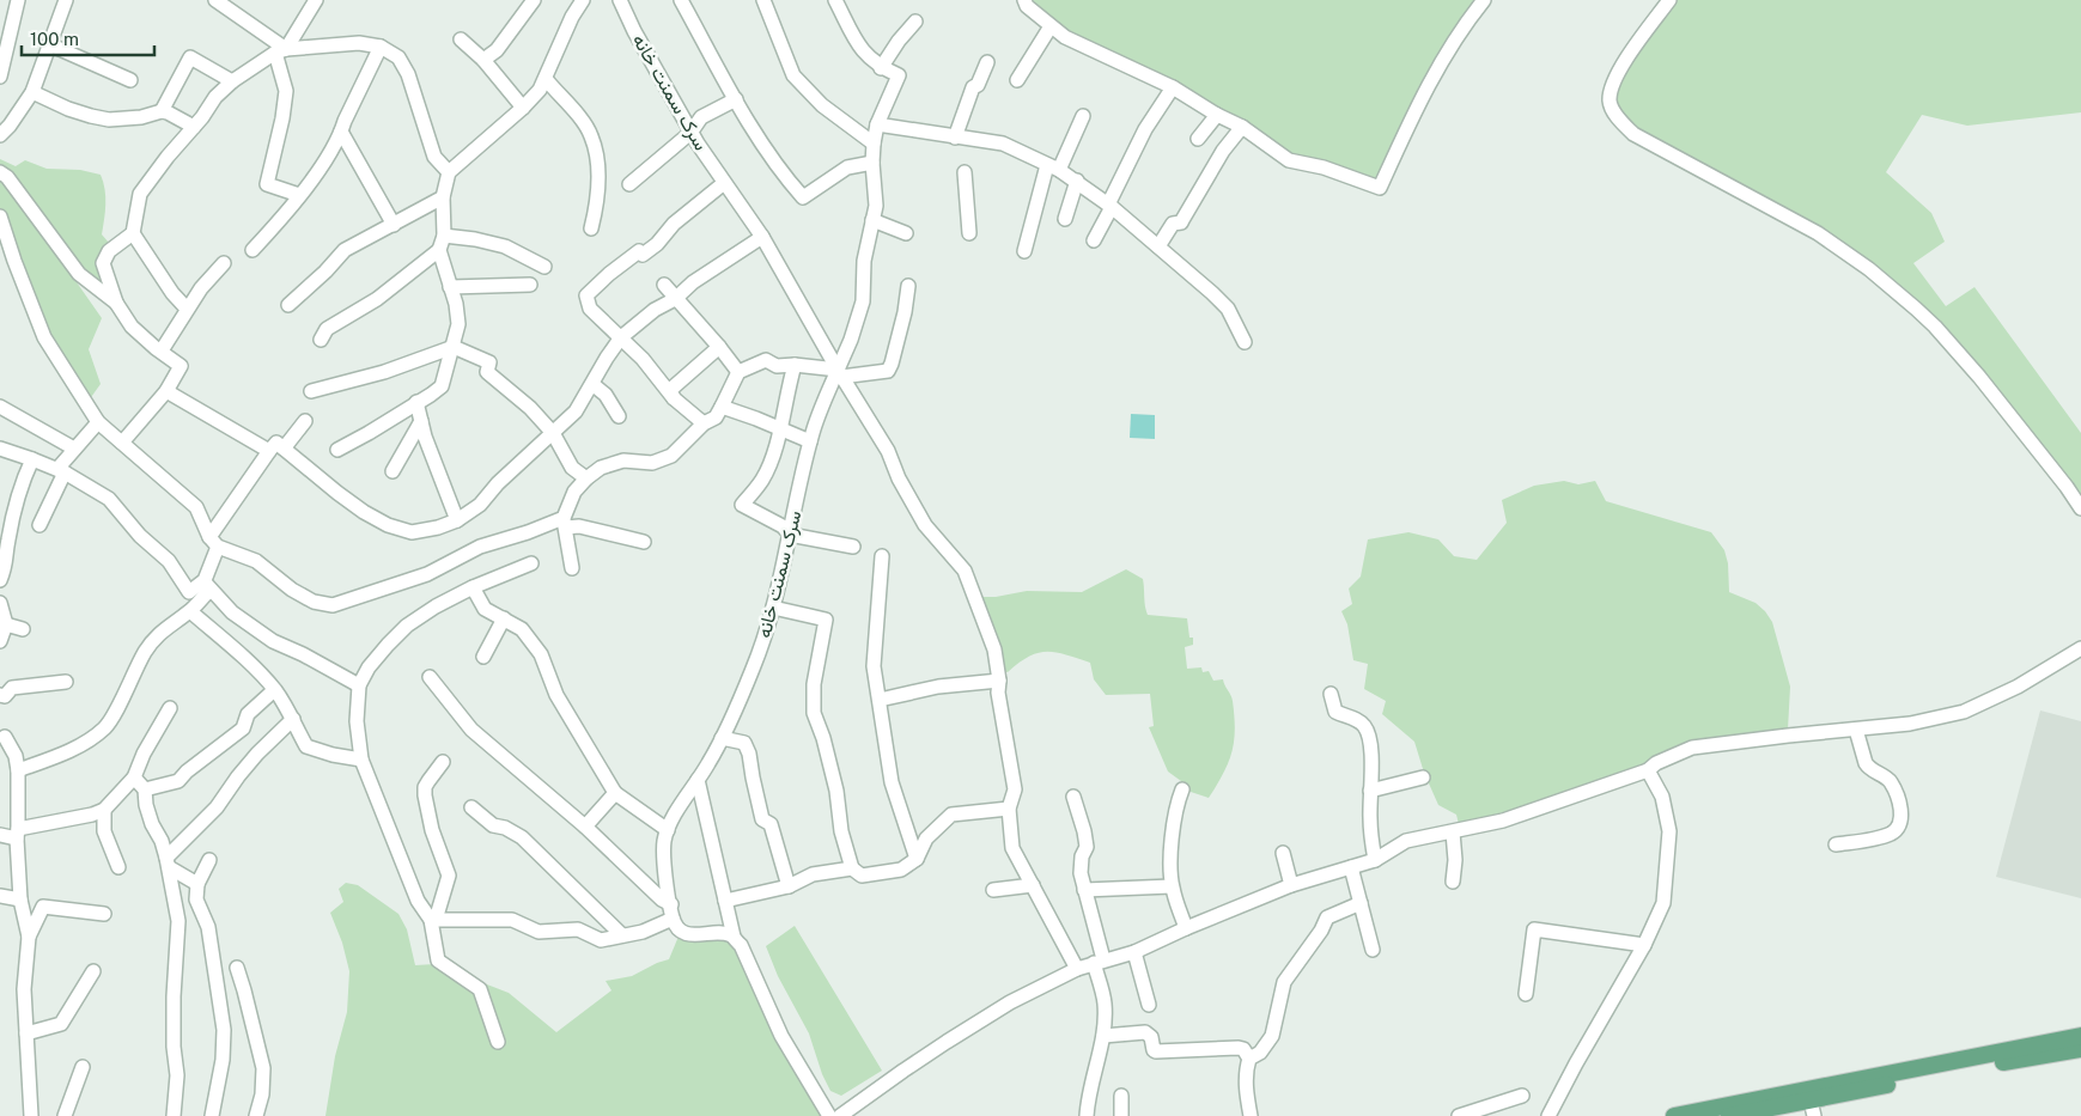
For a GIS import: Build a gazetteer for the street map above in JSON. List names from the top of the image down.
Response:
{
  "streets": {
    "street": ["سرک سمنت خانه"]
  },
  "scale_bar": "100 m"
}
